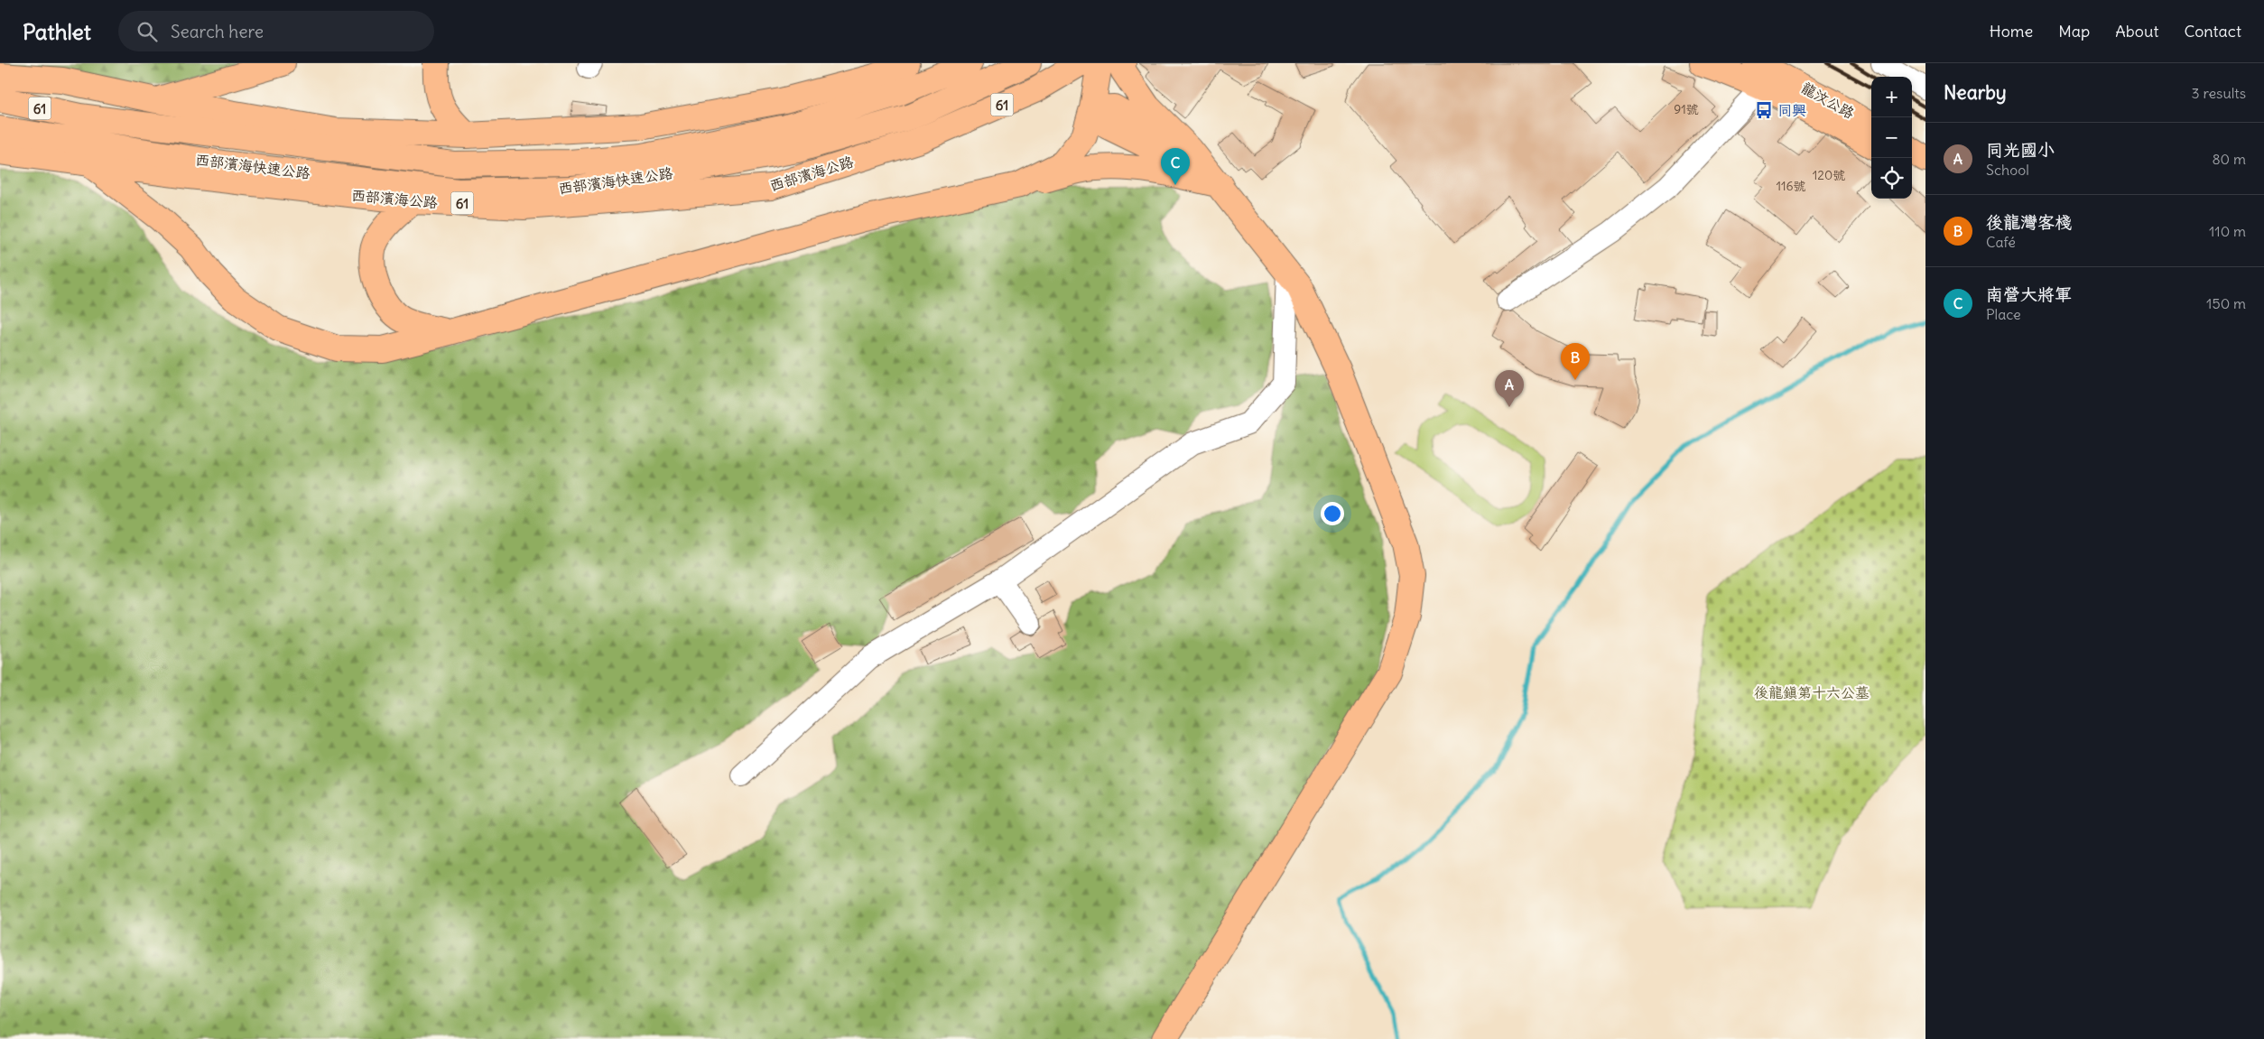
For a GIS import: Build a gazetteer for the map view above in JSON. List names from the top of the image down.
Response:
{
  "streets": {
    "main road": [
      "龍汶公路",
      "61",
      "西部濱海快速公路",
      "西部濱海公路"
    ]
  },
  "parks": ["後龍鎮第十六公墓"],
  "places": {
    "bus stop": ["同興"]
  },
  "house_numbers": ["91號", "120號", "116號"],
  "page": {
    "header": "Pathlet",
    "search": "Search here",
    "nav": [
      "Home",
      "Map",
      "About",
      "Contact"
    ],
    "heading": ["Nearby", "3 results"],
    "map_buttons": ["+", "−"],
    "list": [
      {
        "mark": "A",
        "name": "同光國小",
        "note": "School",
        "value": "80 m"
      },
      {
        "mark": "B",
        "name": "後龍灣客棧",
        "note": "Café",
        "value": "110 m"
      },
      {
        "mark": "C",
        "name": "南營大將軍",
        "note": "Place",
        "value": "150 m"
      }
    ],
    "pins": ["C", "B", "A"]
  }
}
